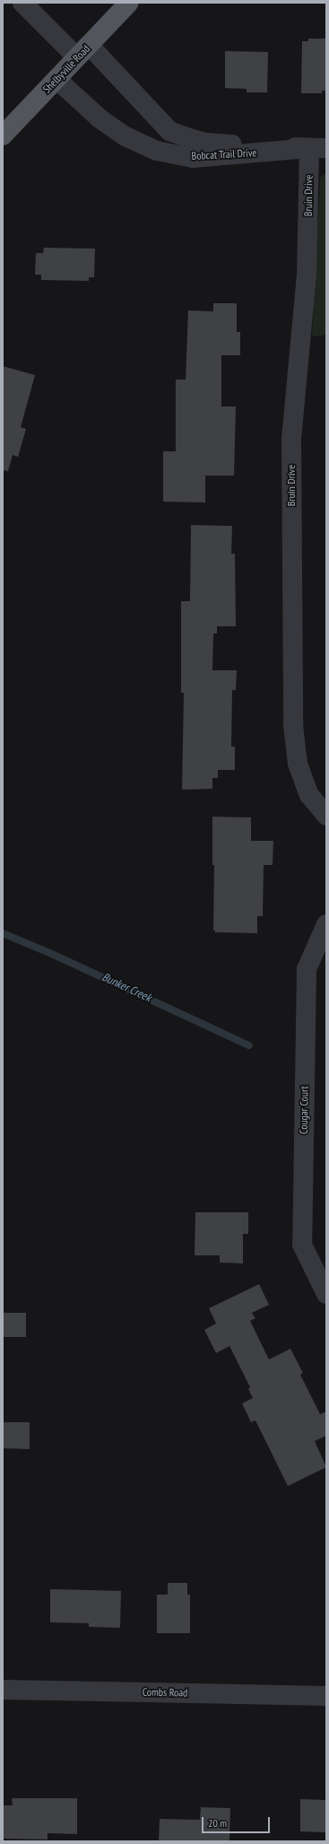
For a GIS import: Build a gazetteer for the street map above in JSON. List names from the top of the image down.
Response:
{
  "streets": {
    "main road": ["Shelbyville Road"],
    "street": [
      "Bobcat Trail Drive",
      "Bruin Drive",
      "Cougar Court",
      "Combs Road"
    ]
  },
  "crossings": [
    ["Shelbyville Road", "Bobcat Trail Drive"],
    ["Bobcat Trail Drive", "Bruin Drive"]
  ],
  "water": ["Bunker Creek"],
  "scale_bar": "20 m"
}
